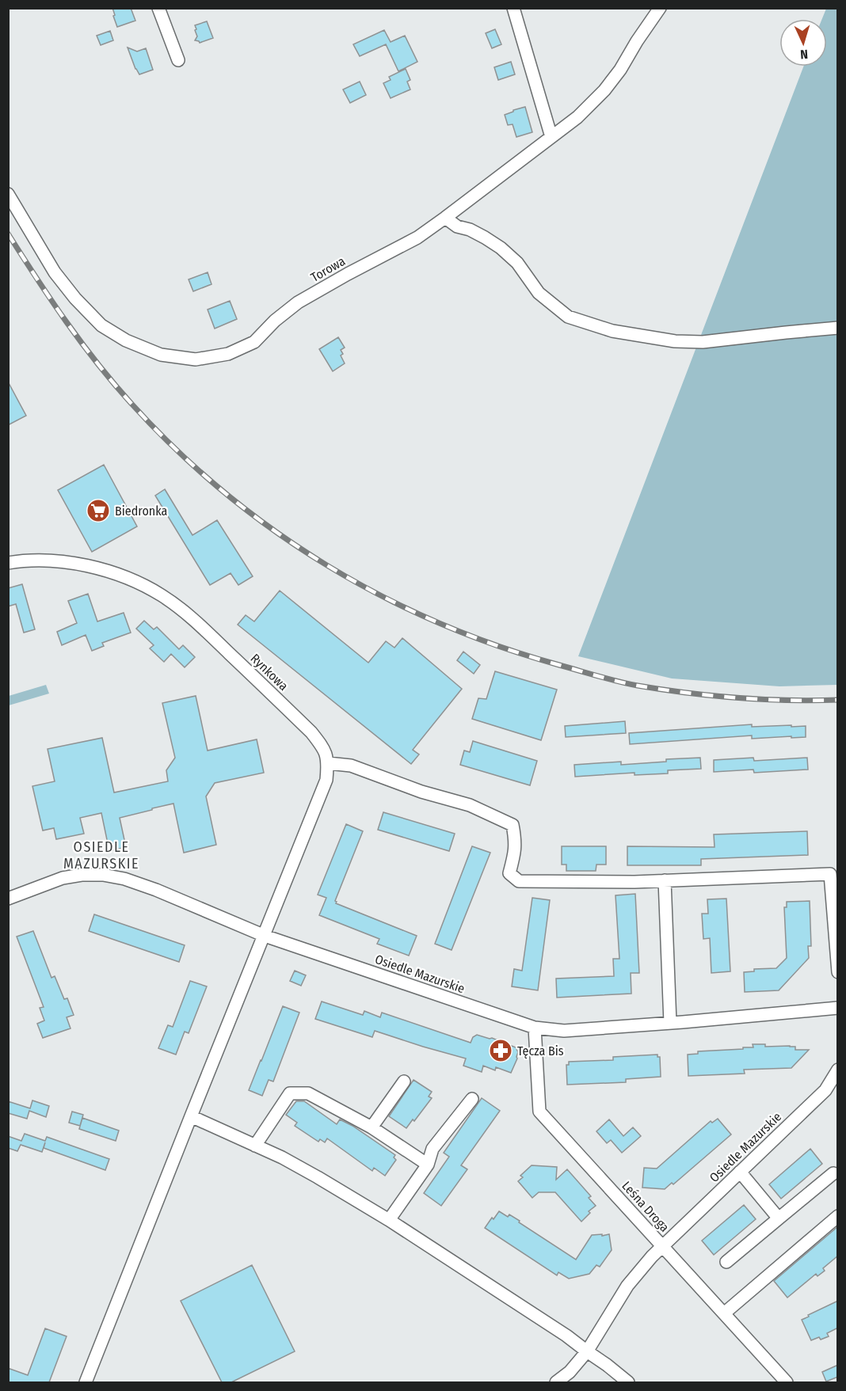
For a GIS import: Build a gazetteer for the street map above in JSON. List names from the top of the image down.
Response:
{
  "streets": {
    "street": [
      "Torowa",
      "Rynkowa",
      "Osiedle Mazurskie",
      "Leśna Droga"
    ]
  },
  "crossings": [
    ["Osiedle Mazurskie", "Leśna Droga"]
  ],
  "districts": ["OSIEDLE MAZURSKIE"],
  "places": {
    "supermarket": ["Biedronka"],
    "pharmacy": ["Tęcza Bis"]
  },
  "north": "bottom"
}
